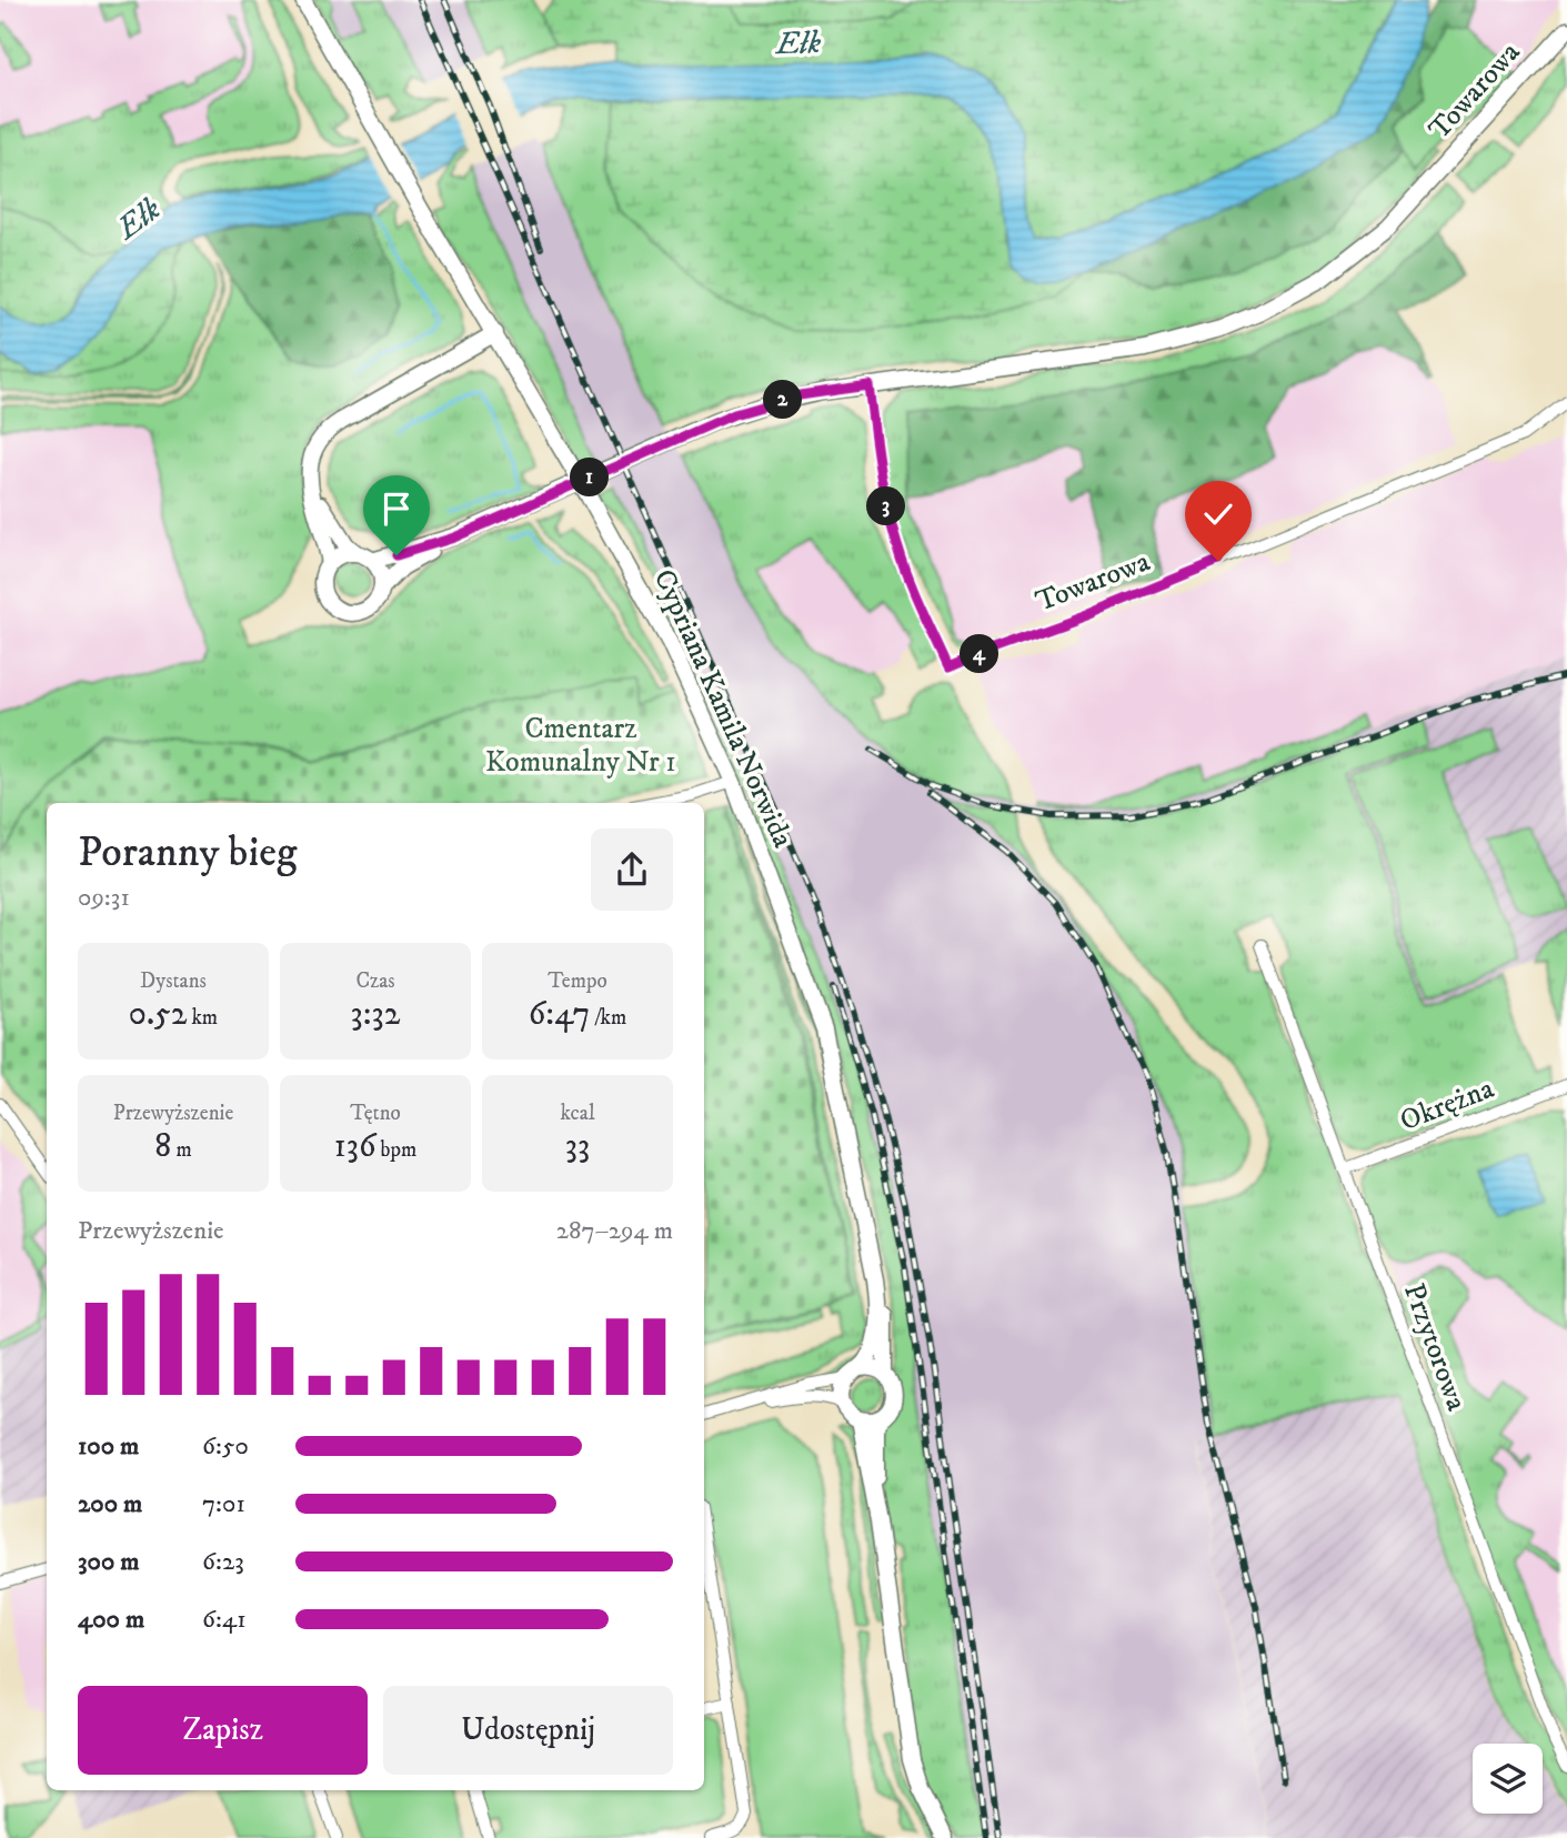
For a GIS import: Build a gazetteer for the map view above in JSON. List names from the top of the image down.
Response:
{
  "streets": {
    "street": [
      "Towarowa",
      "Cypriana Kamila Norwida",
      "Okrężna",
      "Przytorowa"
    ]
  },
  "crossings": [
    ["Okrężna", "Przytorowa"]
  ],
  "water": ["Ełk"],
  "parks": ["Cmentarz Komunalny Nr 1"],
  "page": {
    "pins": [
      "2",
      "1",
      "3",
      "4"
    ],
    "heading": ["Poranny bieg", "09:31"],
    "stats": [
      ["Dystans", "0.52 km"],
      ["Czas", "3:32"],
      ["Tempo", "6:47 /km"],
      ["Przewyższenie", "8 m"],
      ["Tętno", "136 bpm"],
      ["kcal", "33"]
    ],
    "chart": ["Przewyższenie", "287–294 m"],
    "list": [
      {
        "name": "100 m",
        "note": "6:50"
      },
      {
        "name": "200 m",
        "note": "7:01"
      },
      {
        "name": "300 m",
        "note": "6:23"
      },
      {
        "name": "400 m",
        "note": "6:41"
      }
    ],
    "buttons": ["Zapisz", "Udostępnij"]
  }
}
